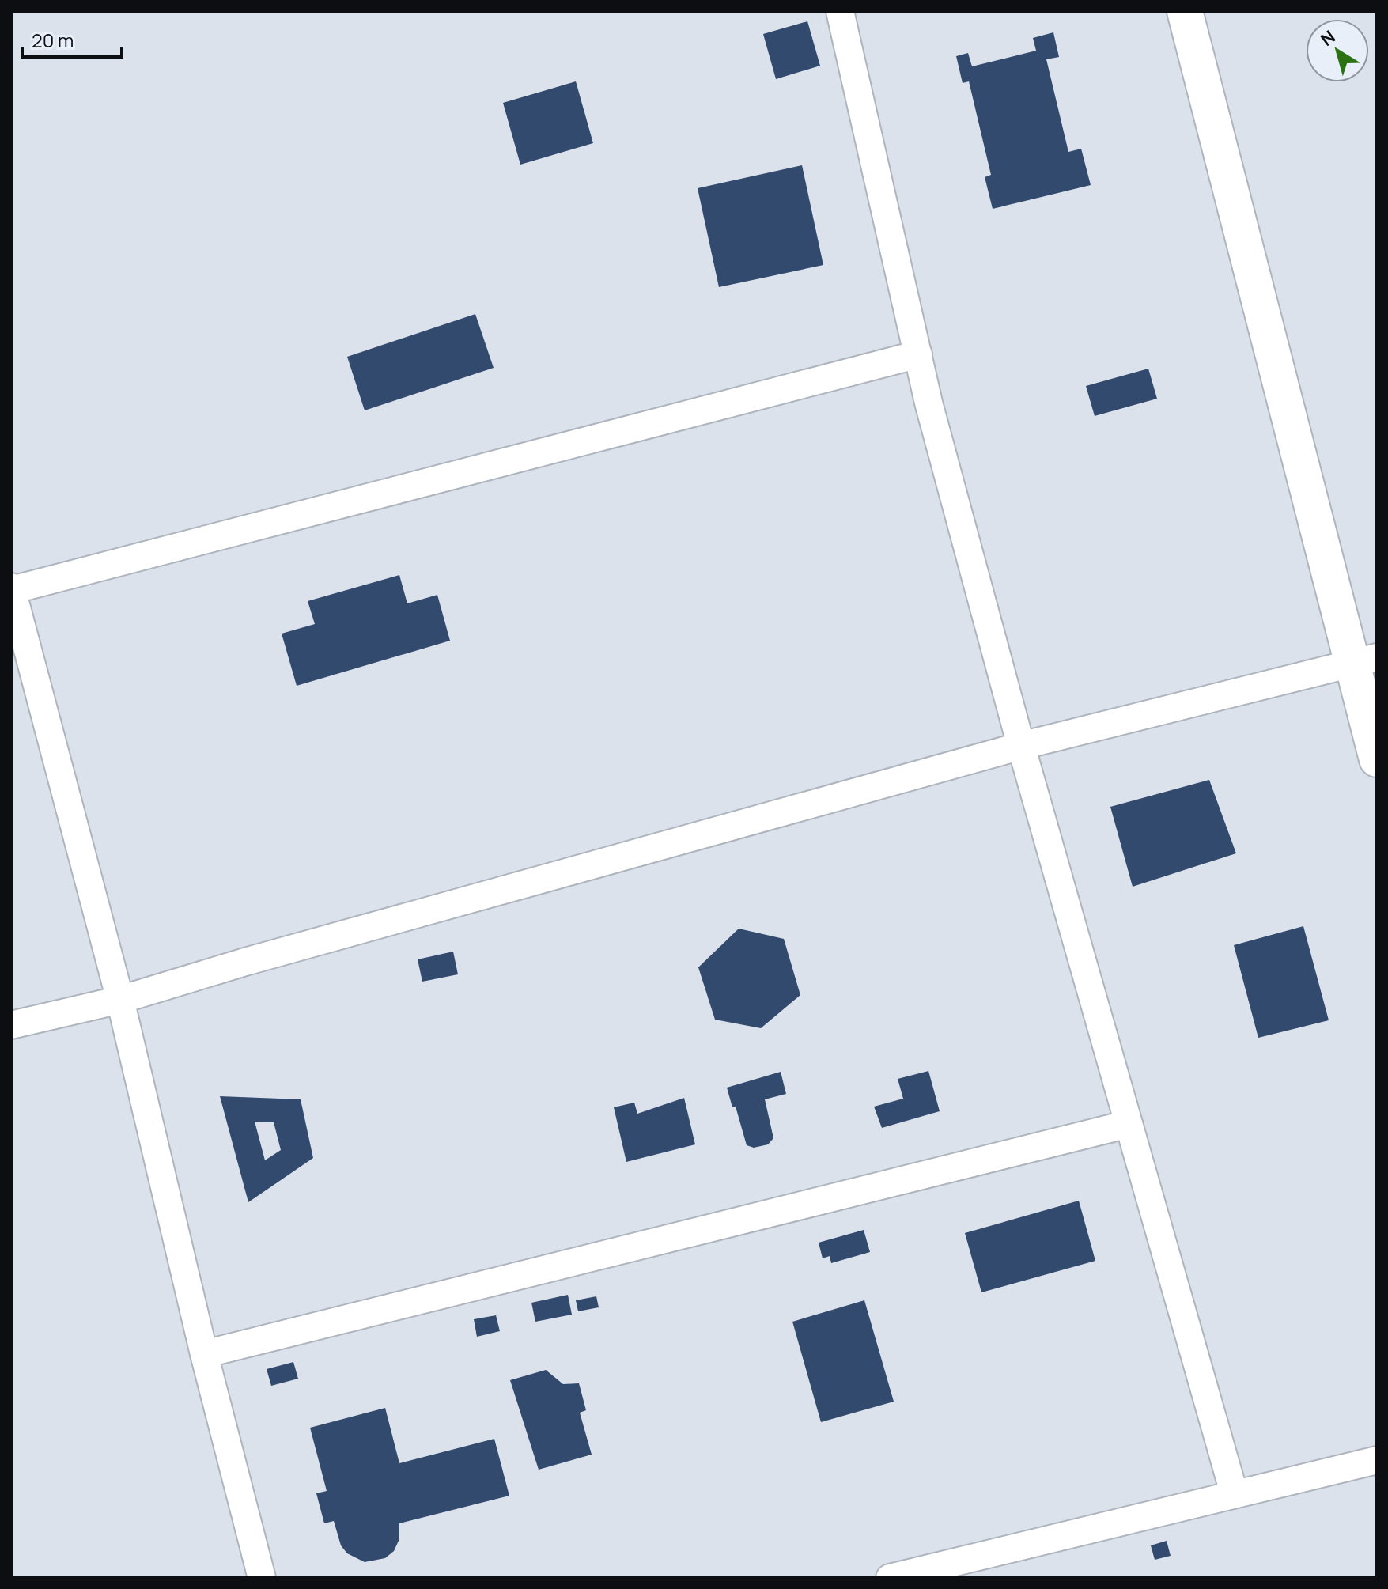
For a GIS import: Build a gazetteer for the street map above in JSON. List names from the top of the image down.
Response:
{
  "scale_bar": "20 m",
  "north": "top left"
}
